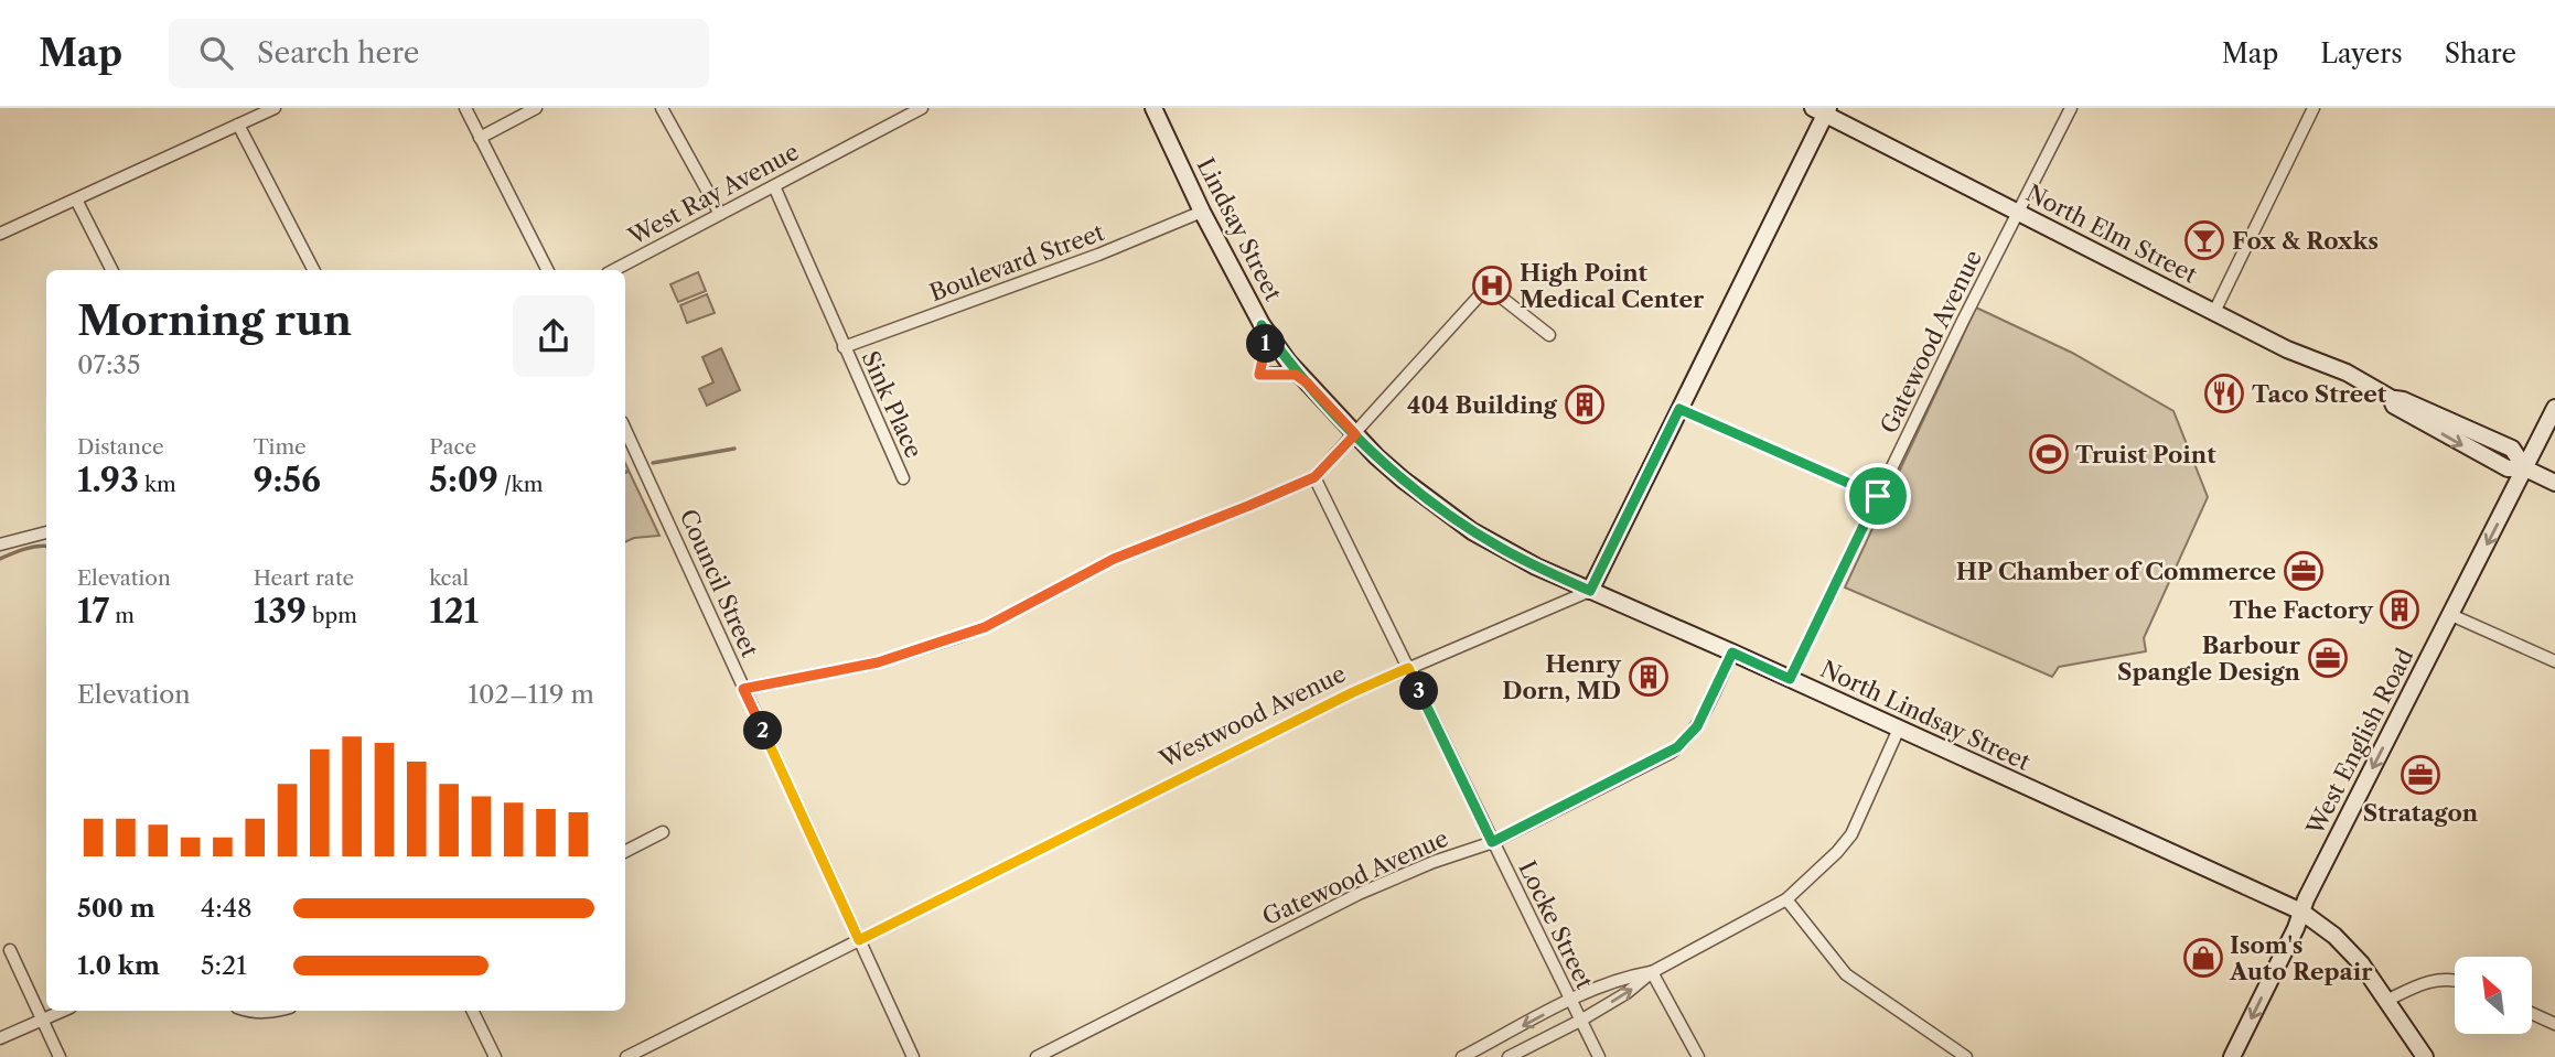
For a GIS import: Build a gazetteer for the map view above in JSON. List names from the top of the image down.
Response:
{
  "streets": {
    "main road": [
      "Lindsay Street",
      "North Elm Street",
      "North Lindsay Street",
      "West English Road"
    ],
    "street": [
      "West Ray Avenue",
      "Boulevard Street",
      "Gatewood Avenue",
      "Sink Place",
      "Council Street",
      "Westwood Avenue",
      "Locke Street"
    ]
  },
  "crossings": [
    ["West Ray Avenue", "Sink Place"],
    ["Lindsay Street", "Boulevard Street"],
    ["Lindsay Street", "North Lindsay Street"],
    ["North Elm Street", "Gatewood Avenue"],
    ["North Elm Street", "West English Road"],
    ["Boulevard Street", "Sink Place"],
    ["Gatewood Avenue", "North Lindsay Street"],
    ["Gatewood Avenue", "Locke Street"],
    ["Council Street", "Westwood Avenue"],
    ["North Lindsay Street", "Westwood Avenue"],
    ["North Lindsay Street", "West English Road"],
    ["Westwood Avenue", "Locke Street"]
  ],
  "one_way": ["West English Road"],
  "places": {
    "bar": ["Fox & Roxks"],
    "hospital": ["High Point Medical Center"],
    "restaurant": ["Taco Street"],
    "building": ["404 Building", "The Factory", "Henry Dorn, MD"],
    "sports": ["Truist Point"],
    "office": ["HP Chamber of Commerce", "Barbour Spangle Design", "Stratagon"],
    "shop": ["Isom's Auto Repair"]
  },
  "north": "top left",
  "page": {
    "header": "Map",
    "search": "Search here",
    "nav": ["Map", "Layers", "Share"],
    "heading": ["Morning run", "07:35"],
    "pins": ["1", "3", "2"],
    "stats": [
      ["Distance", "1.93 km"],
      ["Time", "9:56"],
      ["Pace", "5:09 /km"],
      ["Elevation", "17 m"],
      ["Heart rate", "139 bpm"],
      ["kcal", "121"]
    ],
    "chart": ["Elevation", "102–119 m"],
    "list": [
      {
        "name": "500 m",
        "note": "4:48"
      },
      {
        "name": "1.0 km",
        "note": "5:21"
      }
    ]
  }
}
